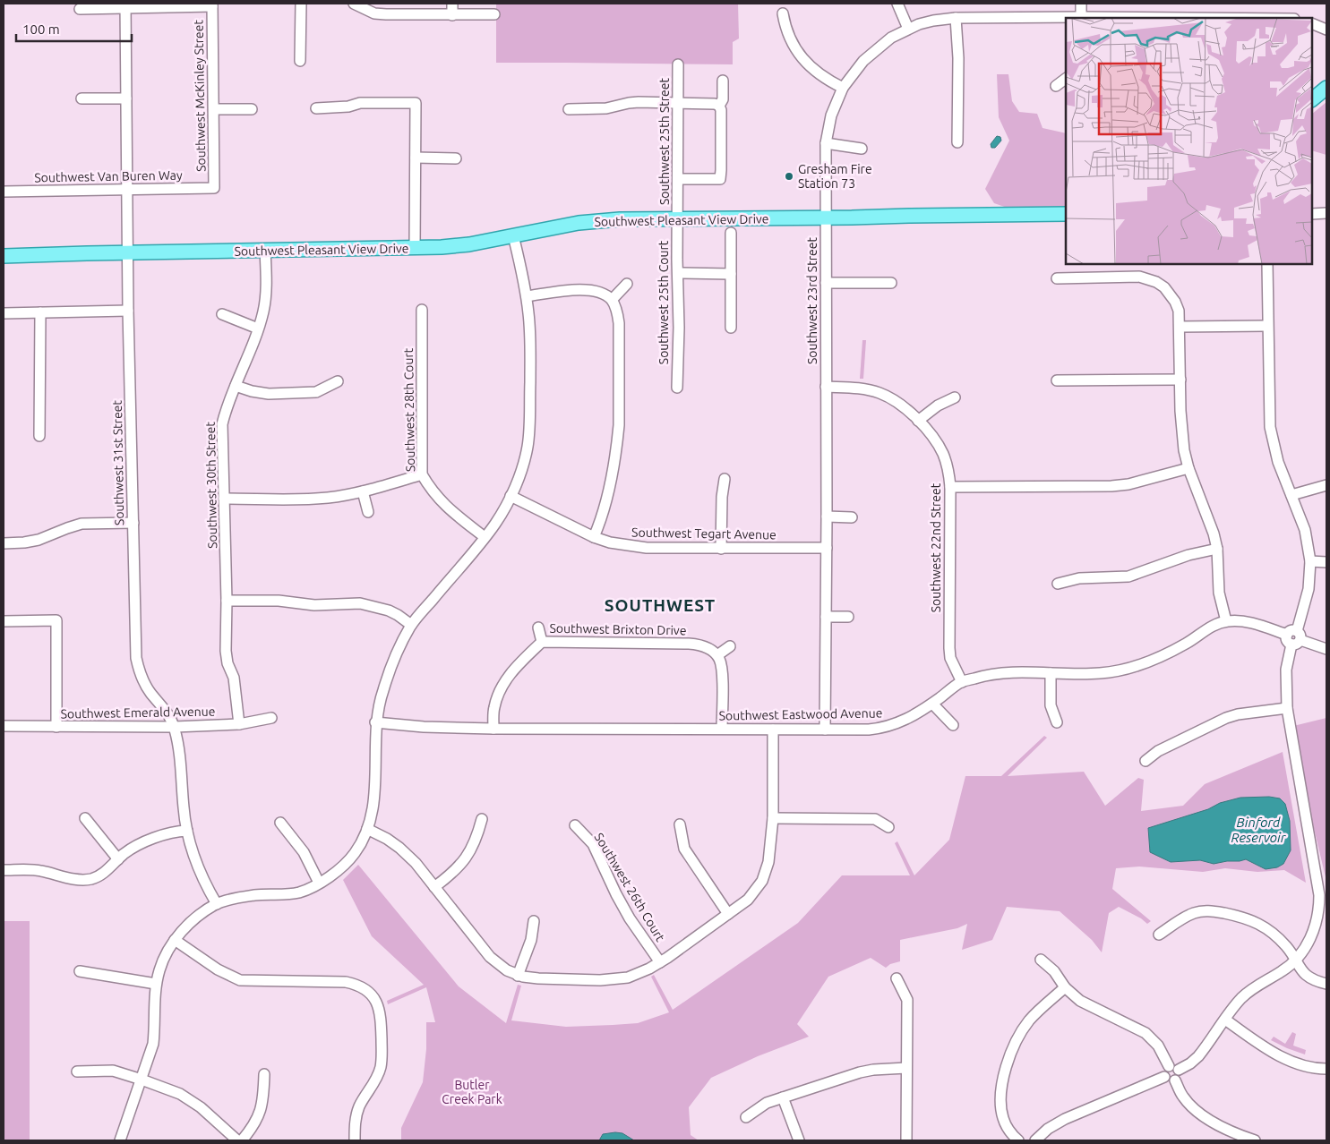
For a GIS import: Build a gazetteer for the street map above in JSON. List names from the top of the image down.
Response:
{
  "streets": {
    "main road": ["Southwest Pleasant View Drive"],
    "street": [
      "Southwest McKinley Street",
      "Southwest 25th Street",
      "Southwest Van Buren Way",
      "Southwest 23rd Street",
      "Southwest 25th Court",
      "Southwest 28th Court",
      "Southwest 31st Street",
      "Southwest 30th Street",
      "Southwest Tegart Avenue",
      "Southwest 22nd Street",
      "Southwest Brixton Drive",
      "Southwest Emerald Avenue",
      "Southwest Eastwood Avenue",
      "Southwest 26th Court"
    ]
  },
  "crossings": [
    ["Southwest McKinley Street", "Southwest Van Buren Way"],
    ["Southwest 25th Street", "Southwest Pleasant View Drive"],
    ["Southwest 25th Street", "Southwest 25th Court"],
    ["Southwest Van Buren Way", "Southwest 31st Street"],
    ["Southwest Pleasant View Drive", "Southwest 23rd Street"],
    ["Southwest Pleasant View Drive", "Southwest 25th Court"],
    ["Southwest Pleasant View Drive", "Southwest 31st Street"],
    ["Southwest Pleasant View Drive", "Southwest 30th Street"],
    ["Southwest 23rd Street", "Southwest Tegart Avenue"],
    ["Southwest 23rd Street", "Southwest 22nd Street"],
    ["Southwest 23rd Street", "Southwest Eastwood Avenue"],
    ["Southwest 31st Street", "Southwest Emerald Avenue"],
    ["Southwest 30th Street", "Southwest Emerald Avenue"],
    ["Southwest 22nd Street", "Southwest Eastwood Avenue"],
    ["Southwest Brixton Drive", "Southwest Eastwood Avenue"]
  ],
  "districts": ["SOUTHWEST"],
  "water": ["Binford Reservoir"],
  "parks": ["Butler Creek Park"],
  "places": ["Gresham Fire Station 73"],
  "scale_bar": "100 m"
}
